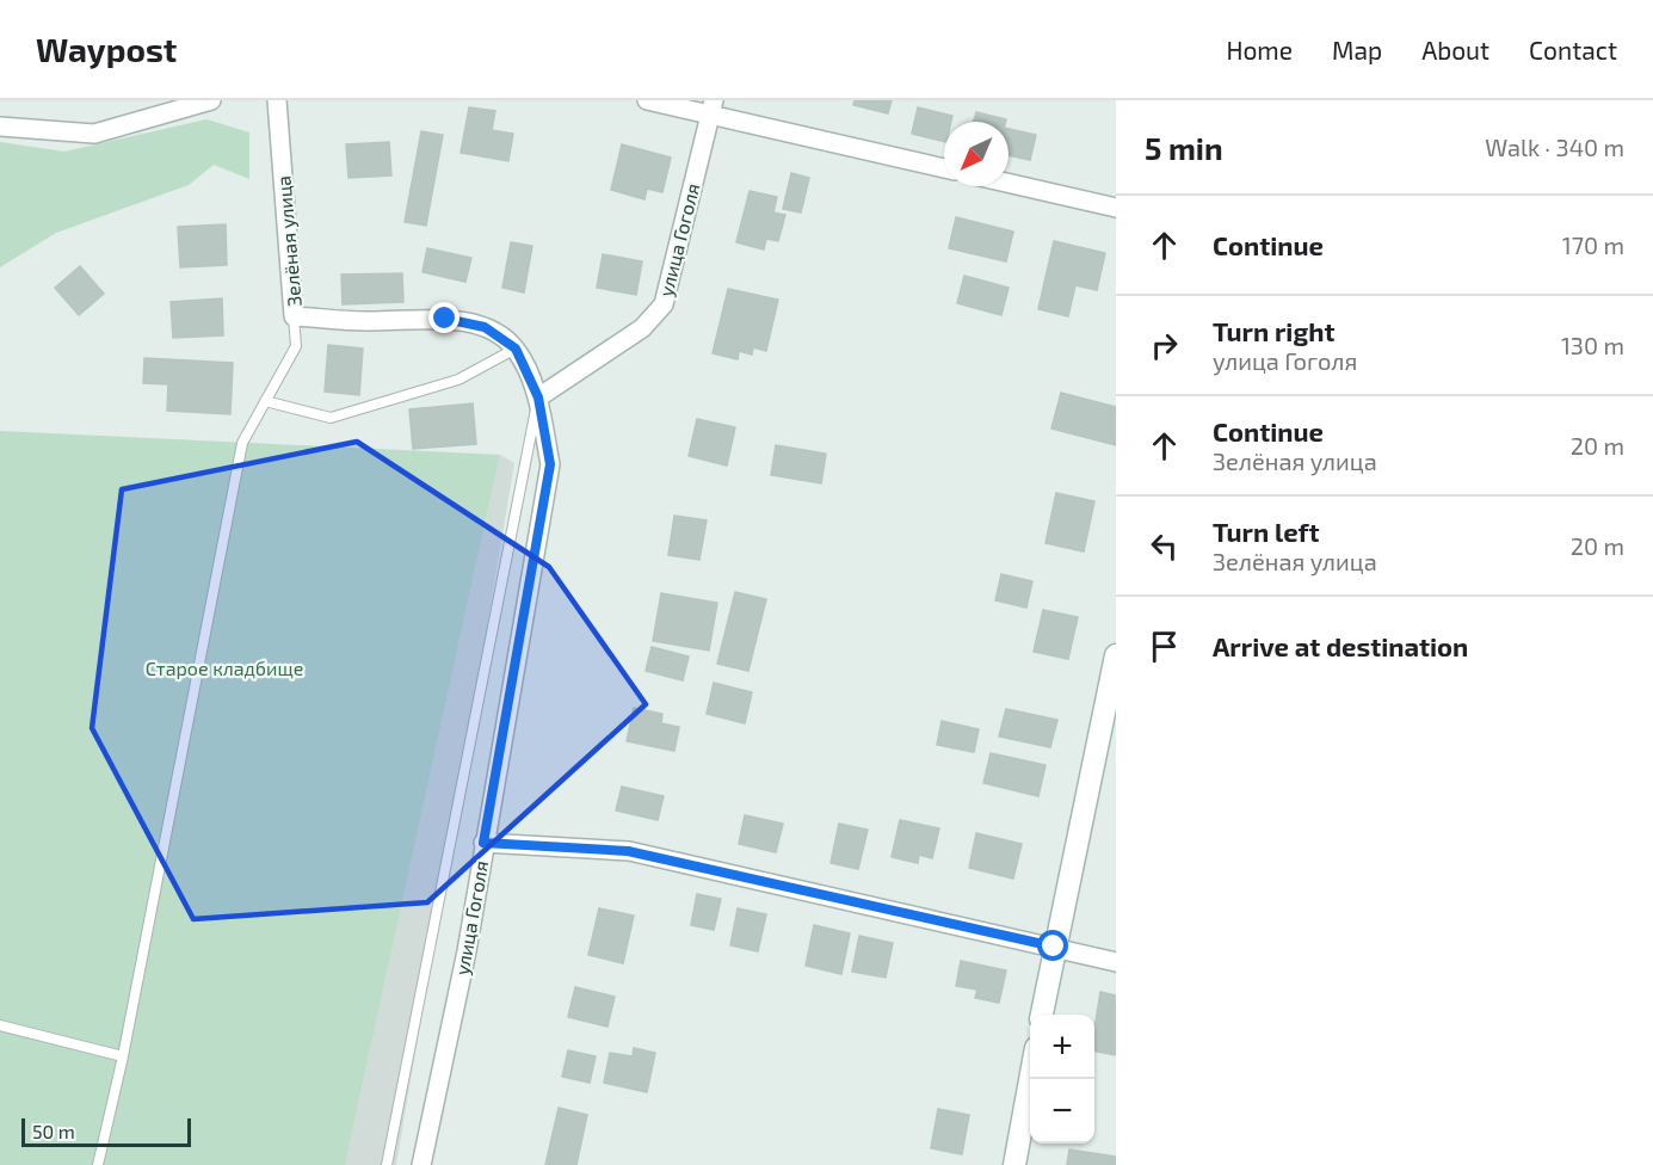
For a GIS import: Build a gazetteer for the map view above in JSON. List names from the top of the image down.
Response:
{
  "streets": {
    "street": ["улица Гоголя", "Зелёная улица"]
  },
  "parks": ["Старое кладбище"],
  "scale_bar": "50 m",
  "north": "bottom left",
  "page": {
    "header": "Waypost",
    "nav": [
      "Home",
      "Map",
      "About",
      "Contact"
    ],
    "heading": ["5 min", "Walk · 340 m"],
    "list": [
      ["Continue", "170 m"],
      ["Turn right", "улица Гоголя", "130 m"],
      ["Continue", "Зелёная улица", "20 m"],
      ["Turn left", "Зелёная улица", "20 m"],
      "Arrive at destination"
    ],
    "map_buttons": ["+", "−"],
    "scale": "50 m"
  }
}
